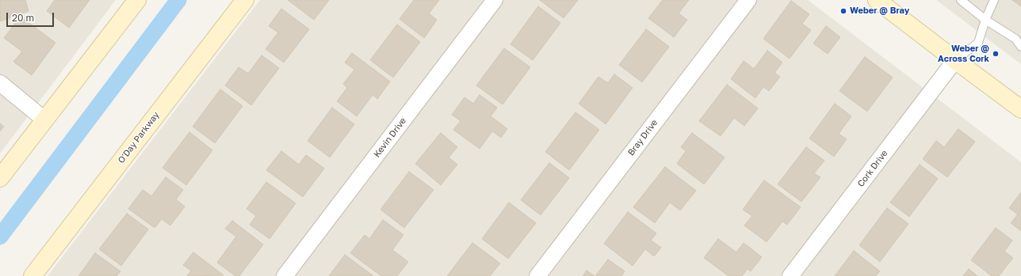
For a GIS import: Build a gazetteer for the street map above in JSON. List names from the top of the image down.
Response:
{
  "streets": {
    "street": [
      "O'Day Parkway",
      "Kevin Drive",
      "Bray Drive",
      "Cork Drive"
    ]
  },
  "places": ["Weber @ Bray", "Weber @ Across Cork"],
  "scale_bar": "20 m"
}
